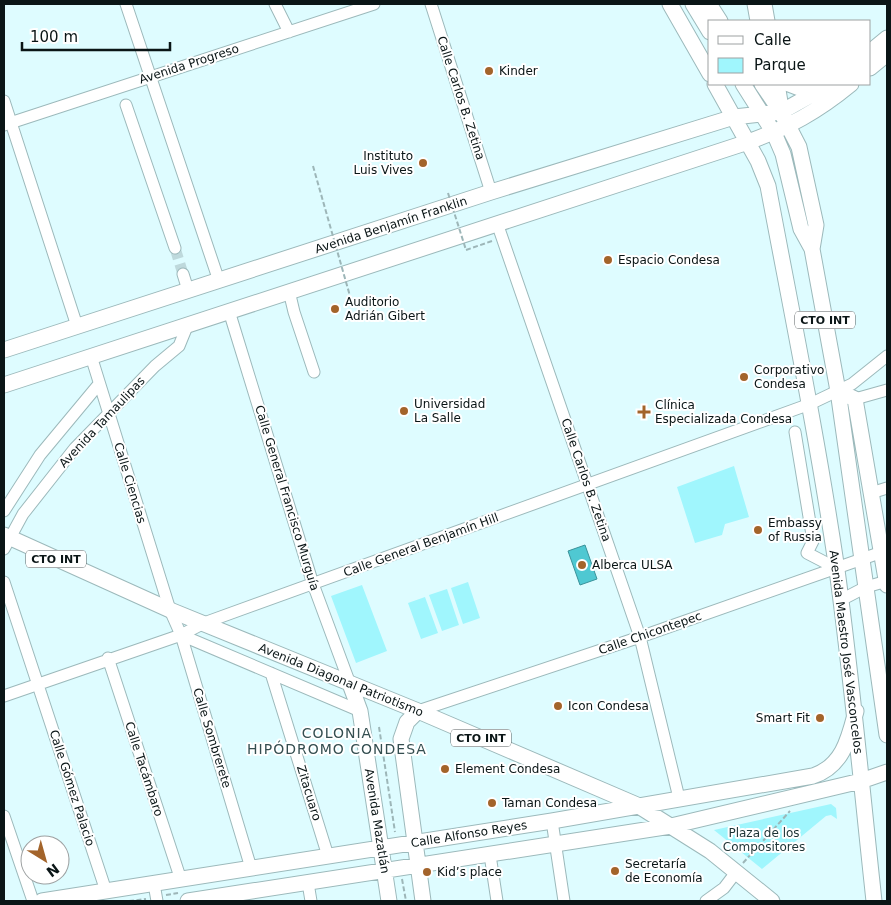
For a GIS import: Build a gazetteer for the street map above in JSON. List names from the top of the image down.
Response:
{
  "streets": {
    "main road": [
      "Avenida Benjamín Franklin",
      "CTO INT",
      "Avenida Maestro José Vasconcelos",
      "Avenida Diagonal Patriotismo",
      "Avenida Mazatlán",
      "Calle Alfonso Reyes"
    ],
    "street": [
      "Avenida Progreso",
      "Calle Carlos B. Zetina",
      "Avenida Tamaulipas",
      "Calle Ciencias",
      "Calle General Francisco Murguía",
      "Calle General Benjamín Hill",
      "Calle Chicontepec",
      "Calle Sombrerete",
      "Calle Tacámbaro",
      "Calle Gómez Palacio",
      "Zitacuaro"
    ]
  },
  "crossings": [
    ["Calle Carlos B. Zetina", "Avenida Benjamín Franklin"],
    ["Calle Carlos B. Zetina", "Calle General Benjamín Hill"],
    ["Calle Carlos B. Zetina", "Calle Chicontepec"],
    ["Calle Carlos B. Zetina", "Calle Alfonso Reyes"],
    ["Avenida Benjamín Franklin", "CTO INT"],
    ["CTO INT", "Calle General Benjamín Hill"],
    ["CTO INT", "Calle Chicontepec"],
    ["CTO INT", "Avenida Maestro José Vasconcelos"],
    ["Avenida Tamaulipas", "Calle Ciencias"],
    ["Avenida Tamaulipas", "Avenida Diagonal Patriotismo"],
    ["Calle Ciencias", "Avenida Diagonal Patriotismo"],
    ["Calle Ciencias", "Calle Sombrerete"],
    ["Calle General Francisco Murguía", "Calle General Benjamín Hill"],
    ["Calle General Francisco Murguía", "Avenida Diagonal Patriotismo"],
    ["Calle General Francisco Murguía", "Avenida Mazatlán"],
    ["Calle General Benjamín Hill", "Avenida Maestro José Vasconcelos"],
    ["Calle General Benjamín Hill", "Avenida Diagonal Patriotismo"],
    ["Calle General Benjamín Hill", "Calle Sombrerete"],
    ["Calle General Benjamín Hill", "Calle Tacámbaro"],
    ["Calle General Benjamín Hill", "Calle Gómez Palacio"],
    ["Calle Chicontepec", "Avenida Maestro José Vasconcelos"],
    ["Calle Chicontepec", "Avenida Diagonal Patriotismo"],
    ["Avenida Maestro José Vasconcelos", "Calle Alfonso Reyes"],
    ["Avenida Diagonal Patriotismo", "Calle Sombrerete"],
    ["Avenida Diagonal Patriotismo", "Avenida Mazatlán"],
    ["Avenida Diagonal Patriotismo", "Calle Alfonso Reyes"],
    ["Calle Sombrerete", "Calle Alfonso Reyes"],
    ["Calle Tacámbaro", "Calle Alfonso Reyes"],
    ["Calle Gómez Palacio", "Calle Alfonso Reyes"],
    ["Zitacuaro", "Calle Alfonso Reyes"],
    ["Avenida Mazatlán", "Calle Alfonso Reyes"]
  ],
  "districts": ["COLONIA HIPÓDROMO CONDESA"],
  "parks": ["Plaza de los Compositores"],
  "places": {
    "other": [
      "Kinder",
      "Instituto Luis Vives",
      "Espacio Condesa",
      "Auditorio Adrián Gibert",
      "Corporativo Condesa",
      "Universidad La Salle",
      "Embassy of Russia",
      "Alberca ULSA",
      "Icon Condesa",
      "Smart Fit",
      "Element Condesa",
      "Taman Condesa",
      "Secretaría de Economía",
      "Kid’s place"
    ],
    "health": ["Clínica Especializada Condesa"]
  },
  "legend": ["Calle", "Parque"],
  "scale_bar": "100 m",
  "north": "bottom right"
}
